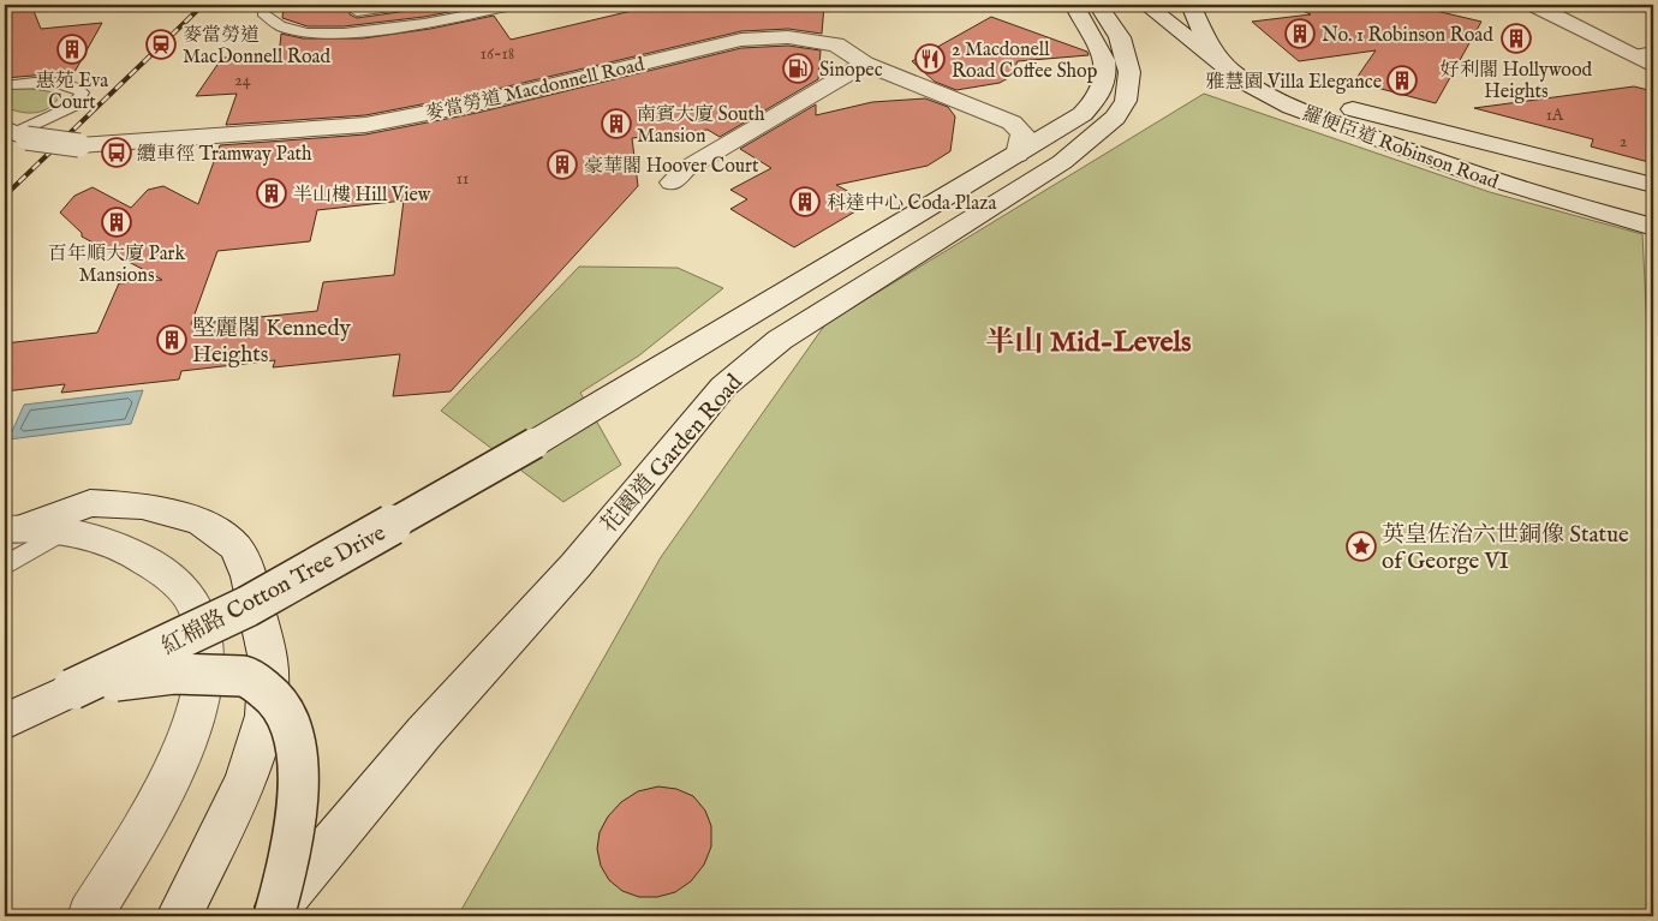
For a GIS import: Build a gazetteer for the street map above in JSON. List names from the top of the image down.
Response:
{
  "streets": {
    "main road": [
      "麥當勞道 Macdonnell Road",
      "羅便臣道 Robinson Road",
      "花園道 Garden Road",
      "紅棉路 Cotton Tree Drive"
    ]
  },
  "crossings": [
    ["麥當勞道 Macdonnell Road", "紅棉路 Cotton Tree Drive"]
  ],
  "districts": ["半山 Mid-Levels"],
  "places": {
    "building": [
      "No. 1 Robinson Road",
      "好利閣 Hollywood Heights",
      "惠苑 Eva Court",
      "雅慧園 Villa Elegance",
      "南賓大廈 South Mansion",
      "豪華閣 Hoover Court",
      "半山樓 Hill View",
      "科達中心 Coda Plaza",
      "百年順大廈 Park Mansions",
      "堅麗閣 Kennedy Heights"
    ],
    "station": ["麥當勞道 MacDonnell Road"],
    "restaurant": ["2 Macdonell Road Coffee Shop"],
    "fuel station": ["Sinopec"],
    "bus stop": ["纜車徑 Tramway Path"],
    "place": ["英皇佐治六世銅像 Statue of George VI"]
  },
  "house_numbers": [
    "16-18",
    "24",
    "1A",
    "2",
    "11"
  ]
}
